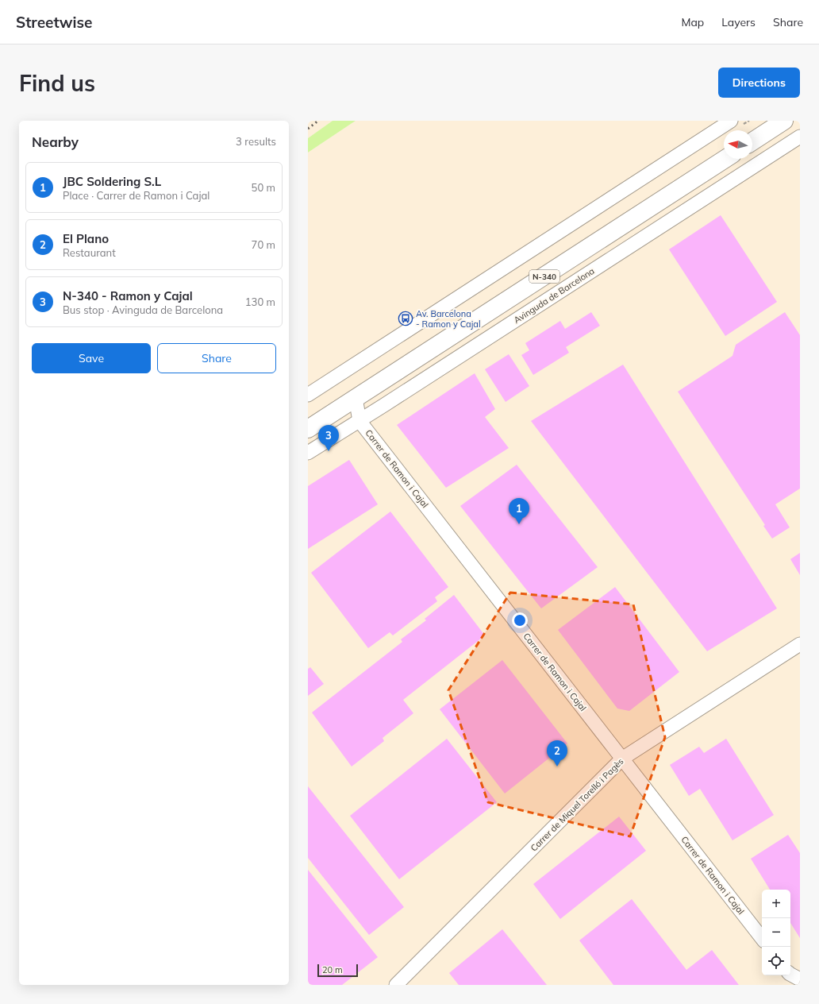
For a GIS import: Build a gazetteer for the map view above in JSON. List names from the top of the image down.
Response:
{
  "streets": {
    "main road": ["N-340"],
    "street": ["Avinguda de Barcelona", "Carrer de Ramon i Cajal", "Carrer de Miquel Torelló i Pagès"]
  },
  "crossings": [
    ["N-340", "Carrer de Ramon i Cajal"],
    ["Avinguda de Barcelona", "Carrer de Ramon i Cajal"],
    ["Carrer de Ramon i Cajal", "Carrer de Miquel Torelló i Pagès"]
  ],
  "places": {
    "bus stop": ["Av. Barcelona - Ramon y Cajal"]
  },
  "scale_bar": "20 m",
  "north": "left",
  "page": {
    "header": "Streetwise",
    "nav": ["Map", "Layers", "Share"],
    "buttons": [
      "Directions",
      ["Save", "Share"]
    ],
    "title": "Find us",
    "heading": ["Nearby", "3 results"],
    "list": [
      {
        "mark": "1",
        "name": "JBC Soldering S.L",
        "note": "Place · Carrer de Ramon i Cajal",
        "value": "50 m"
      },
      {
        "mark": "2",
        "name": "El Plano",
        "note": "Restaurant",
        "value": "70 m"
      },
      {
        "mark": "3",
        "name": "N-340 - Ramon y Cajal",
        "note": "Bus stop · Avinguda de Barcelona",
        "value": "130 m"
      }
    ],
    "pins": ["3", "1", "2"],
    "map_buttons": ["+", "−"],
    "scale": "20 m"
  }
}
